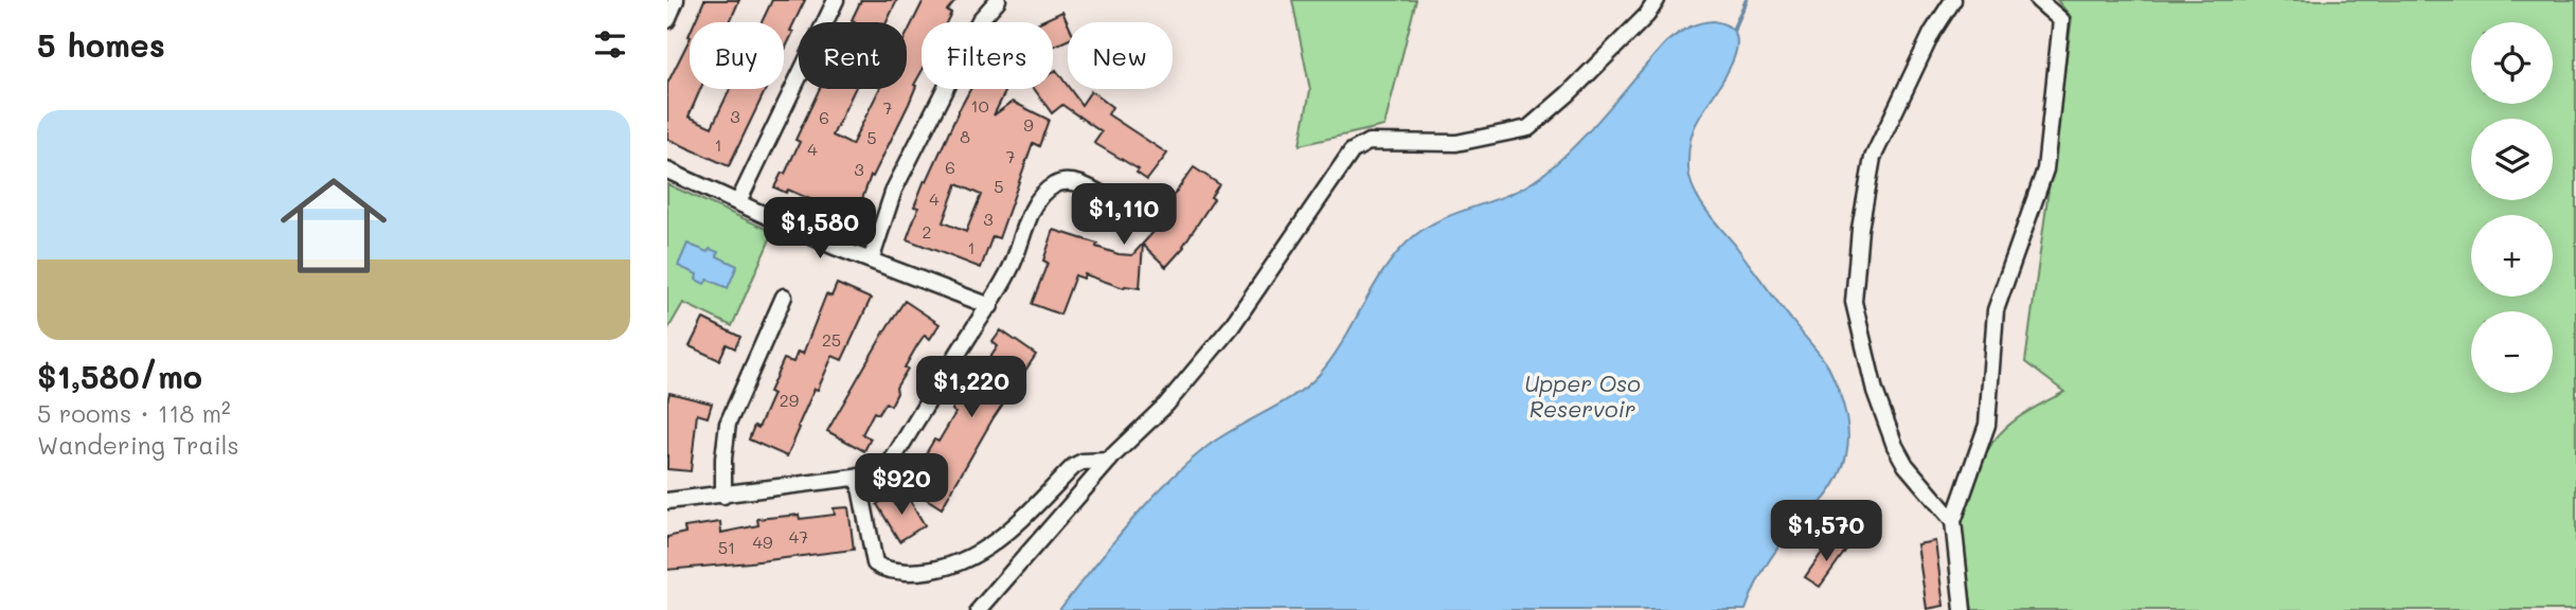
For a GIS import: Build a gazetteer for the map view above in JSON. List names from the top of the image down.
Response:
{
  "water": ["Upper Oso Reservoir"],
  "house_numbers": [
    "10",
    "7",
    "3",
    "6",
    "9",
    "8",
    "5",
    "1",
    "4",
    "7",
    "6",
    "3",
    "5",
    "4",
    "3",
    "2",
    "1",
    "25",
    "29",
    "47",
    "49",
    "51"
  ],
  "page": {
    "heading": "5 homes",
    "map_buttons": ["+", "−"],
    "chip": [
      "Buy",
      "Rent",
      "Filters",
      "New"
    ],
    "list": [
      {
        "name": "$1,580/mo",
        "note": "5 rooms · 118 m² · Wandering Trails"
      }
    ],
    "price": [
      "$1,110",
      "$1,580",
      "$1,220",
      "$920",
      "$1,570"
    ]
  }
}
